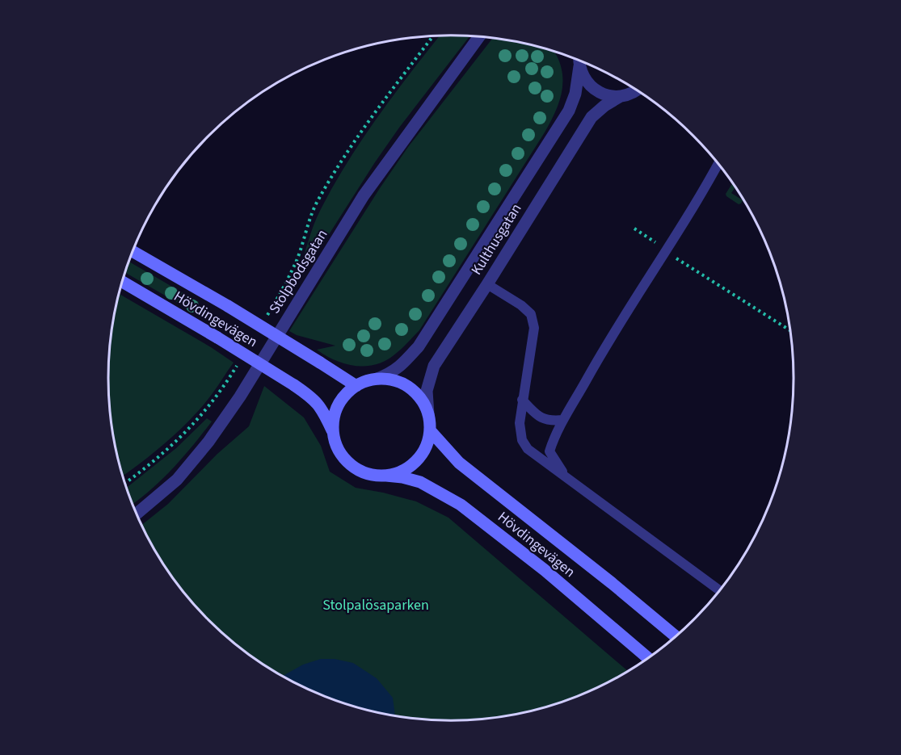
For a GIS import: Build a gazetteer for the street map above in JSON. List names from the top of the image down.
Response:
{
  "streets": {
    "street": ["Kulthusgatan", "Stolpbodsgatan", "Hövdingevägen"]
  },
  "crossings": [
    ["Kulthusgatan", "Hövdingevägen"]
  ],
  "parks": ["Stolpalösaparken"]
}
